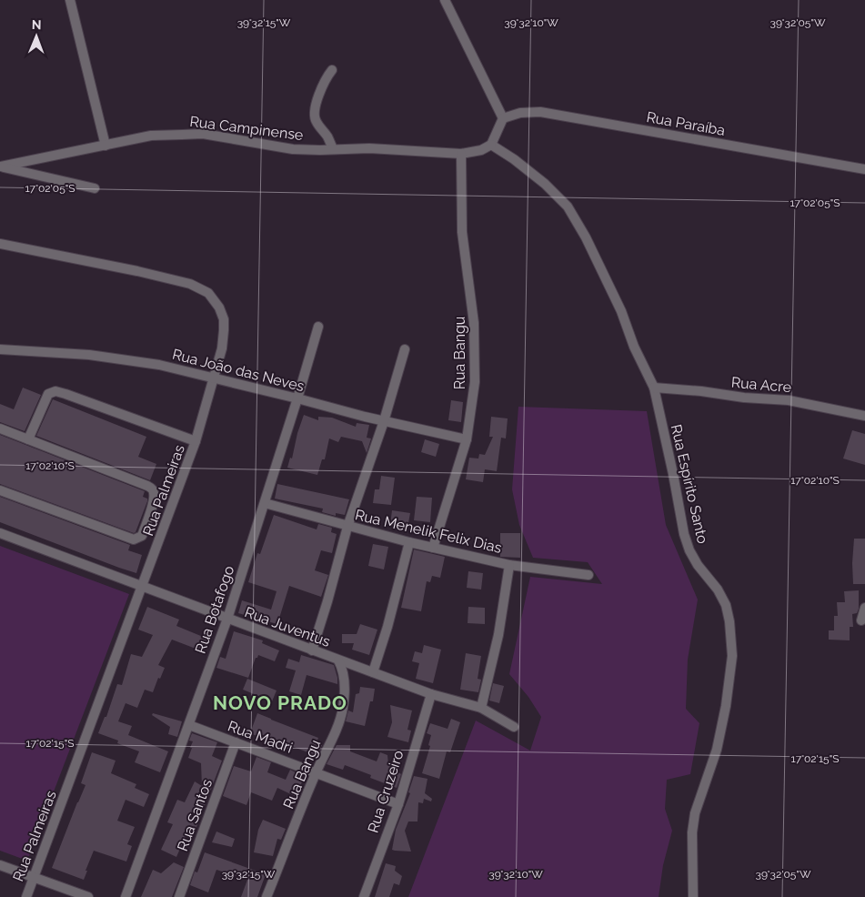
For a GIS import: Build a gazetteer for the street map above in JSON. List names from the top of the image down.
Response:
{
  "streets": {
    "street": [
      "Rua Paraíba",
      "Rua Campinense",
      "Rua Bangu",
      "Rua João das Neves",
      "Rua Acre",
      "Rua Espírito Santo",
      "Rua Palmeiras",
      "Rua Menelik Felix Dias",
      "Rua Botafogo",
      "Rua Juventus",
      "Rua Madri",
      "Rua Cruzeiro",
      "Rua Santos"
    ]
  },
  "crossings": [
    ["Rua Campinense", "Rua Bangu"],
    ["Rua Campinense", "Rua Espírito Santo"],
    ["Rua Bangu", "Rua João das Neves"],
    ["Rua Bangu", "Rua Menelik Felix Dias"],
    ["Rua Bangu", "Rua Juventus"],
    ["Rua Bangu", "Rua Madri"],
    ["Rua João das Neves", "Rua Palmeiras"],
    ["Rua João das Neves", "Rua Botafogo"],
    ["Rua Acre", "Rua Espírito Santo"],
    ["Rua Palmeiras", "Rua Juventus"],
    ["Rua Menelik Felix Dias", "Rua Botafogo"],
    ["Rua Botafogo", "Rua Juventus"],
    ["Rua Botafogo", "Rua Madri"],
    ["Rua Juventus", "Rua Cruzeiro"],
    ["Rua Madri", "Rua Cruzeiro"],
    ["Rua Madri", "Rua Santos"]
  ],
  "districts": ["NOVO PRADO"],
  "north": "top",
  "coordinates": [
    "39°32'15\"W",
    "39°32'10\"W",
    "39°32'05\"W",
    "17°02'05\"S",
    "17°02'10\"S",
    "17°02'15\"S"
  ]
}
